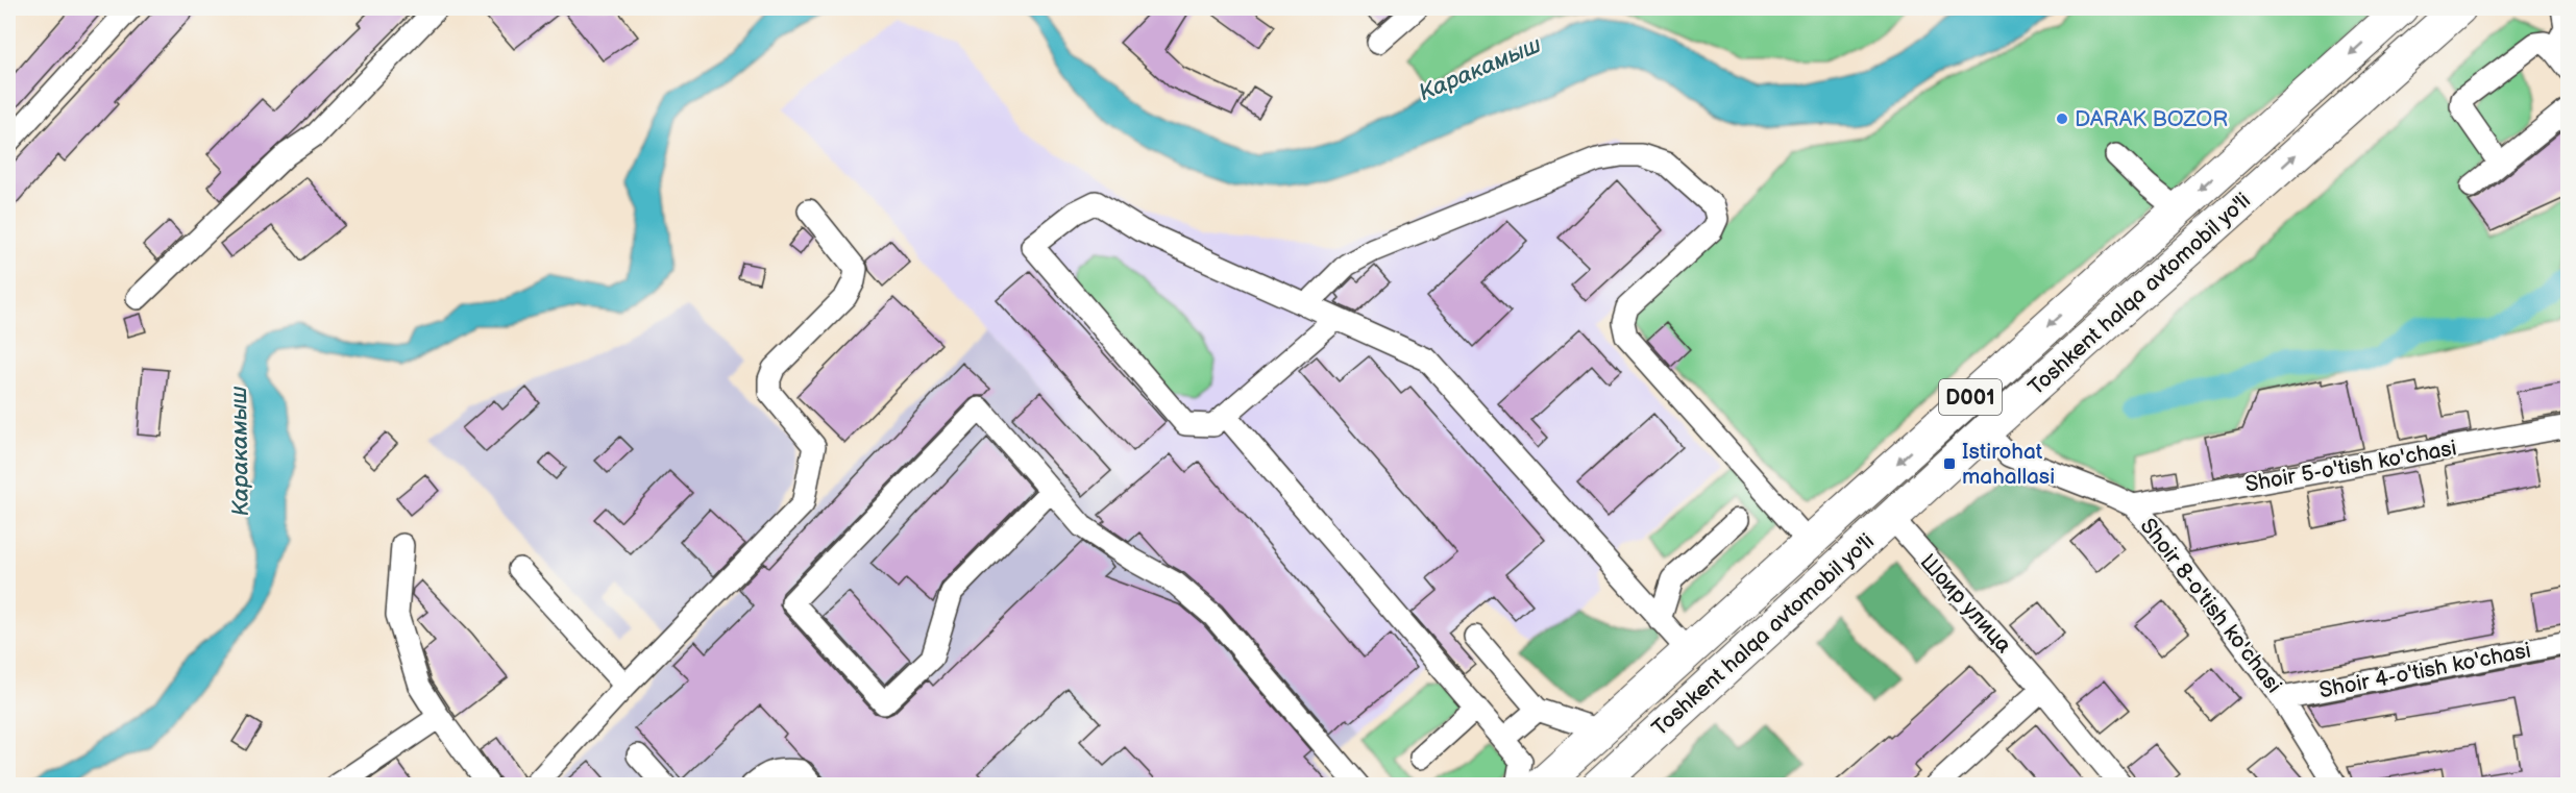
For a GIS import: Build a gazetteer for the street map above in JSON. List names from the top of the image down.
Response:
{
  "streets": {
    "highway": ["Toshkent halqa avtomobil yo'li", "D001"],
    "street": [
      "Shoir 5-o'tish ko'chasi",
      "Шоир улица",
      "Shoir 8-o'tish ko'chasi",
      "Shoir 4-o'tish ko'chasi"
    ]
  },
  "crossings": [
    ["Toshkent halqa avtomobil yo'li", "Шоир улица"],
    ["Toshkent halqa avtomobil yo'li", "Shoir 8-o'tish ko'chasi"],
    ["Shoir 5-o'tish ko'chasi", "Shoir 8-o'tish ko'chasi"],
    ["Shoir 8-o'tish ko'chasi", "Shoir 4-o'tish ko'chasi"]
  ],
  "water": ["Каракамыш"],
  "places": {
    "other": ["DARAK BOZOR"],
    "transit": ["Istirohat mahallasi"]
  }
}
